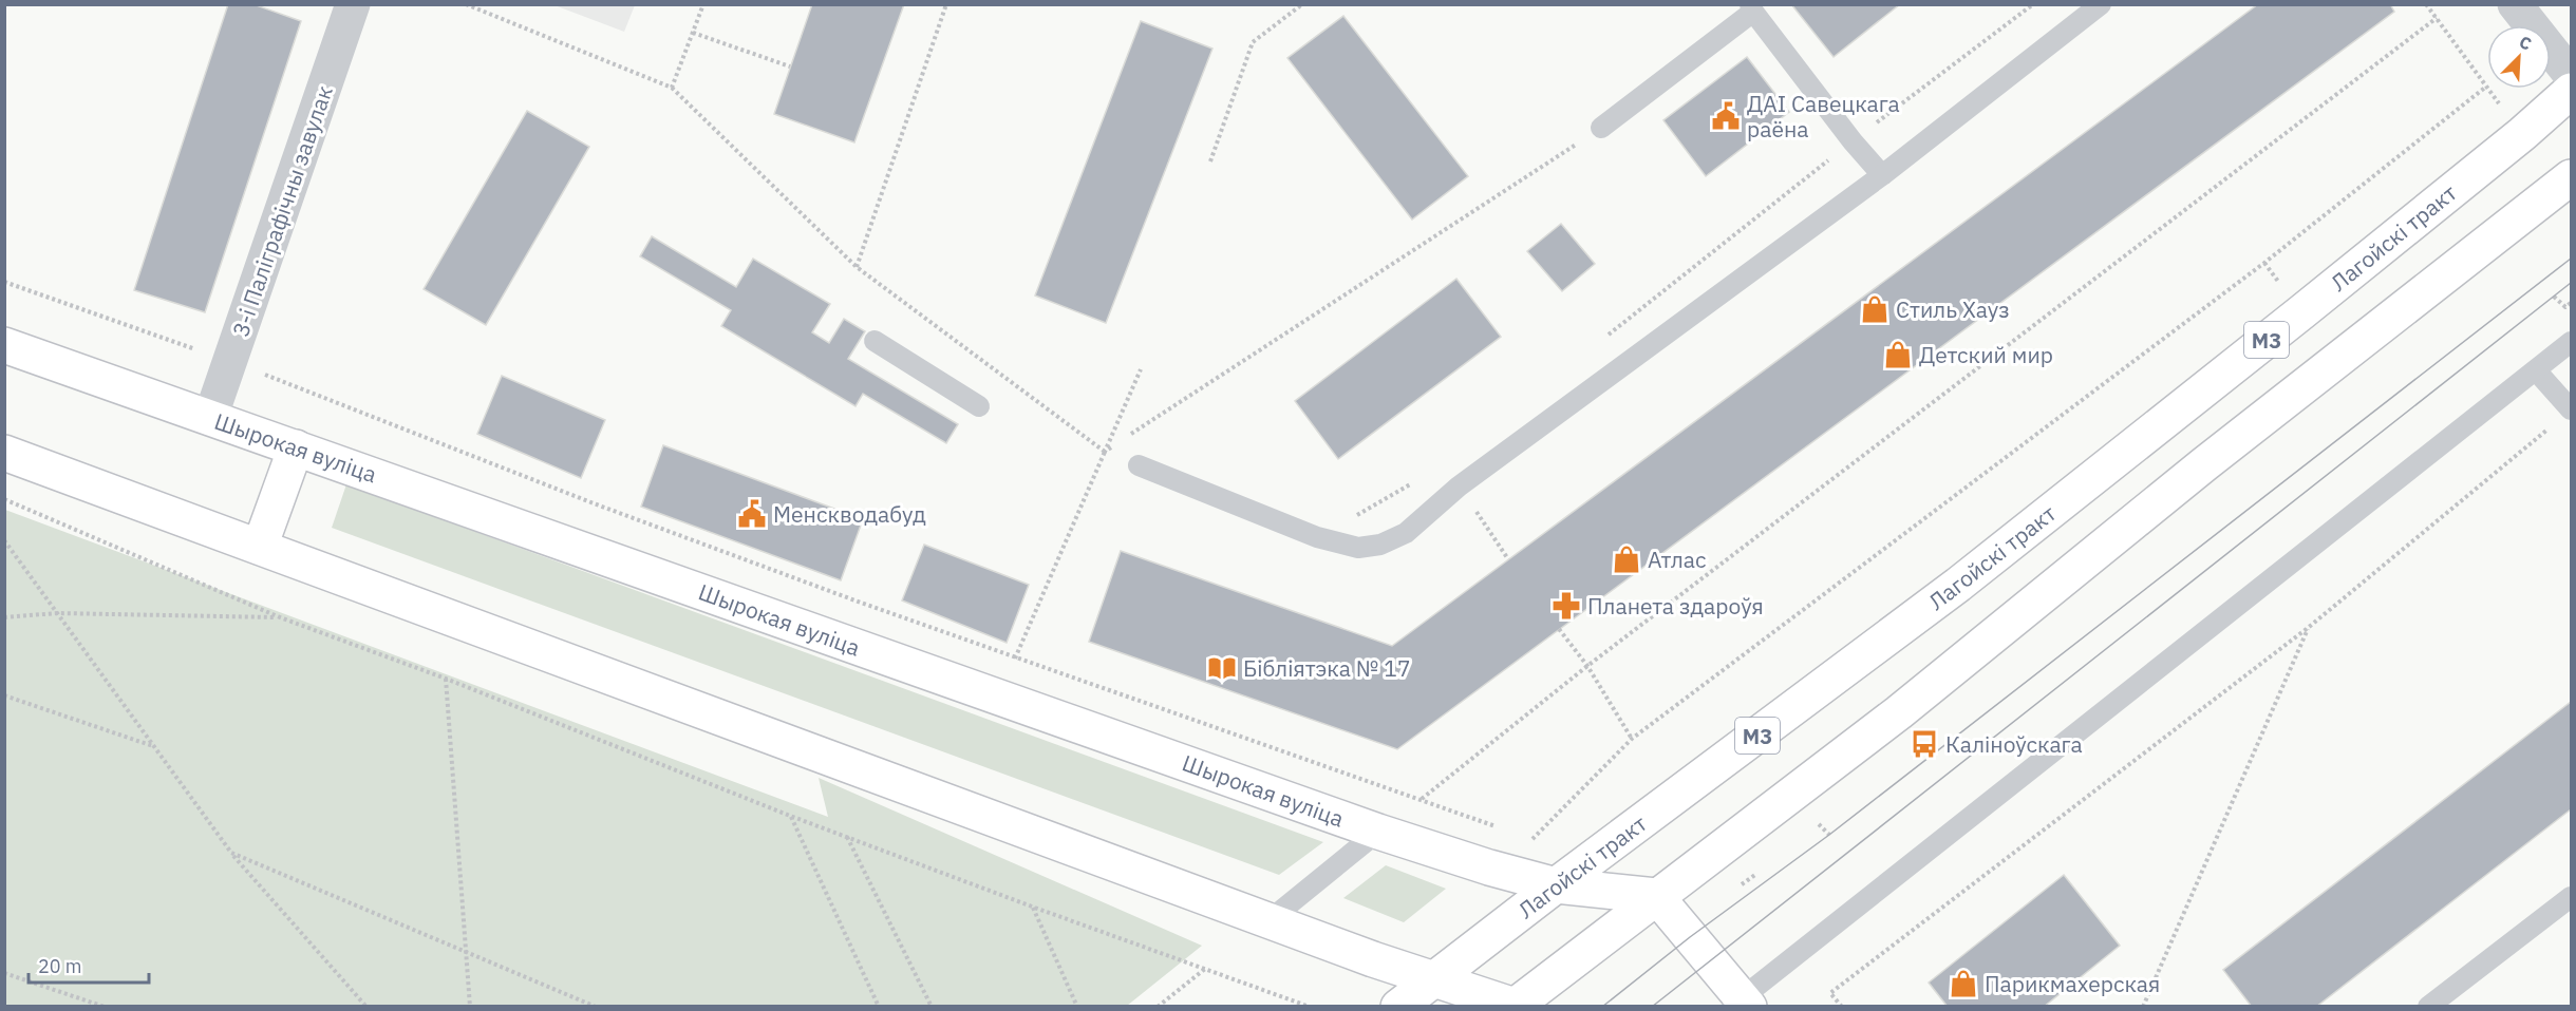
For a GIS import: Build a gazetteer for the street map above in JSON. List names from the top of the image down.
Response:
{
  "streets": {
    "main road": ["Лагойскі тракт", "М3", "Шырокая вуліца"],
    "street": ["3-і Паліграфічны завулак"]
  },
  "crossings": [
    ["3-і Паліграфічны завулак", "Шырокая вуліца"],
    ["Лагойскі тракт", "Шырокая вуліца"],
    ["М3", "Шырокая вуліца"]
  ],
  "places": {
    "public building": ["ДАІ Савецкага раёна", "Менскводабуд"],
    "shop": [
      "Стиль Хауз",
      "Детский мир",
      "Атлас",
      "Парикмахерская"
    ],
    "pharmacy": ["Планета здароўя"],
    "library": ["Бібліятэка № 17"],
    "bus stop": ["Каліноўскага"]
  },
  "scale_bar": "20 m",
  "north": "top right"
}
